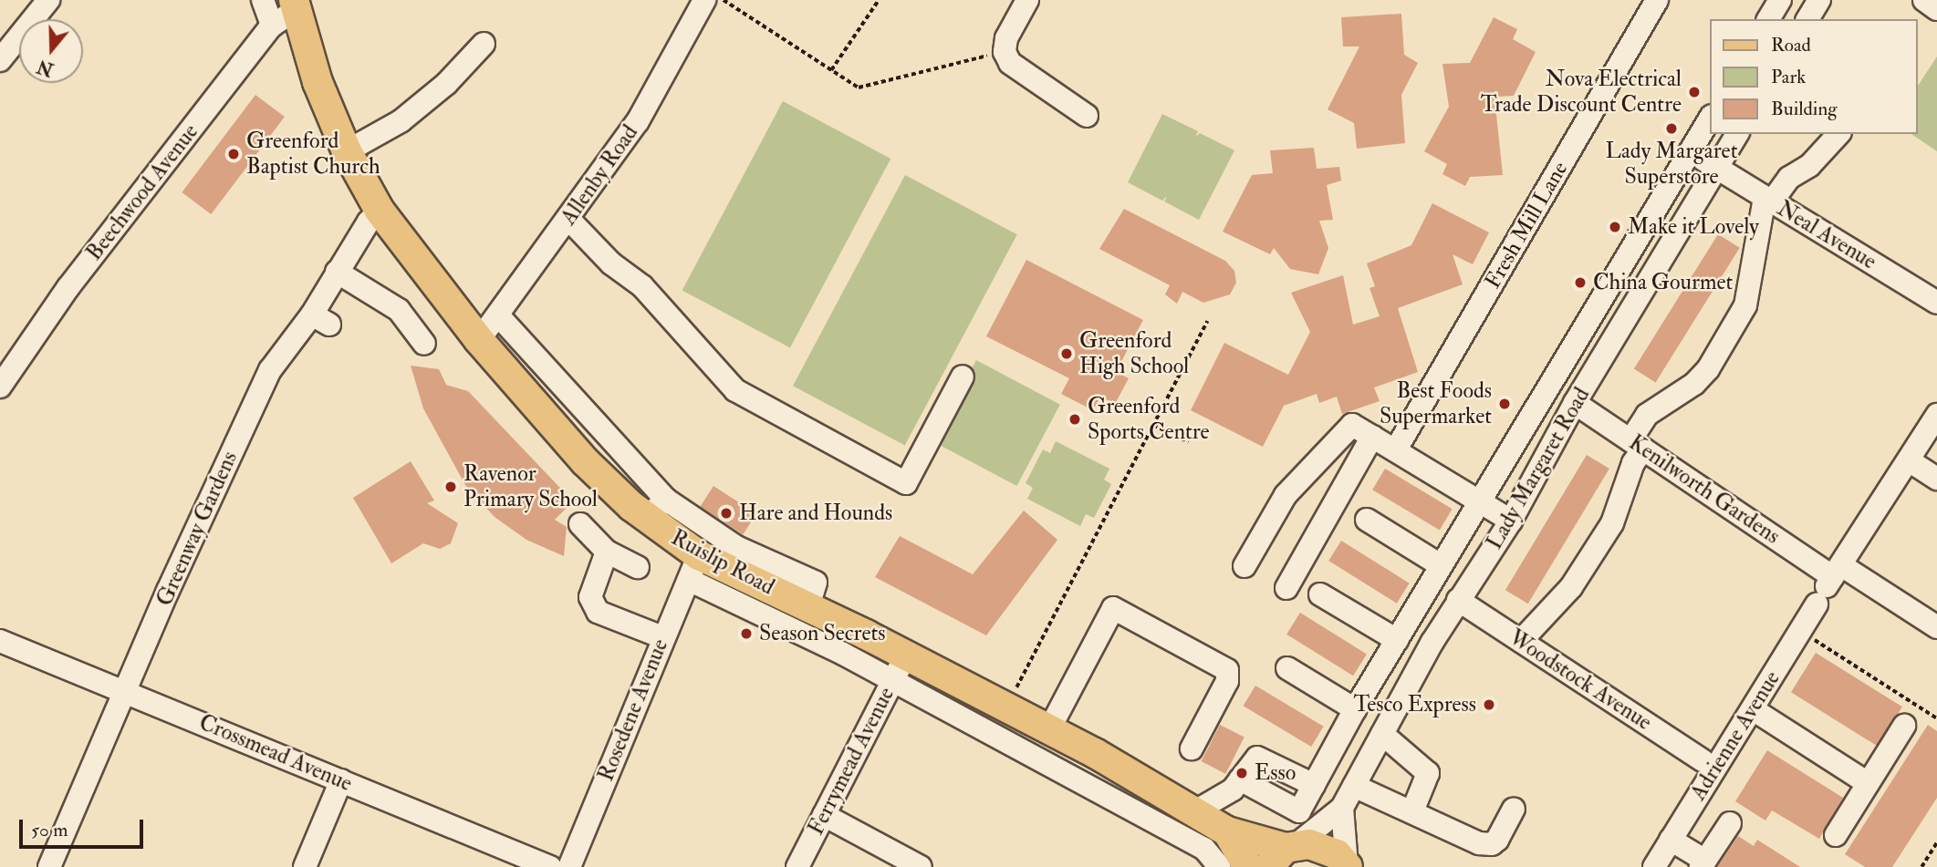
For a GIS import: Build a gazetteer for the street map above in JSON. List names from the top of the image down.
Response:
{
  "streets": {
    "main road": ["Ruislip Road"],
    "street": [
      "Allenby Road",
      "Beechwood Avenue",
      "Fresh Mill Lane",
      "Neal Avenue",
      "Lady Margaret Road",
      "Kenilworth Gardens",
      "Greenway Gardens",
      "Woodstock Avenue",
      "Rosedene Avenue",
      "Adrienne Avenue",
      "Crossmead Avenue",
      "Ferrymead Avenue"
    ]
  },
  "crossings": [
    ["Allenby Road", "Ruislip Road"],
    ["Beechwood Avenue", "Ruislip Road"],
    ["Neal Avenue", "Lady Margaret Road"],
    ["Lady Margaret Road", "Kenilworth Gardens"],
    ["Lady Margaret Road", "Ruislip Road"],
    ["Lady Margaret Road", "Woodstock Avenue"],
    ["Kenilworth Gardens", "Adrienne Avenue"],
    ["Greenway Gardens", "Ruislip Road"],
    ["Greenway Gardens", "Crossmead Avenue"],
    ["Ruislip Road", "Rosedene Avenue"],
    ["Ruislip Road", "Ferrymead Avenue"]
  ],
  "places": [
    "Nova Electrical Trade Discount Centre",
    "Lady Margaret Superstore",
    "Greenford Baptist Church",
    "Make it Lovely",
    "China Gourmet",
    "Greenford High School",
    "Best Foods Supermarket",
    "Greenford Sports Centre",
    "Ravenor Primary School",
    "Hare and Hounds",
    "Season Secrets",
    "Tesco Express",
    "Esso"
  ],
  "legend": ["Road", "Park", "Building"],
  "scale_bar": "50 m",
  "north": "bottom"
}
